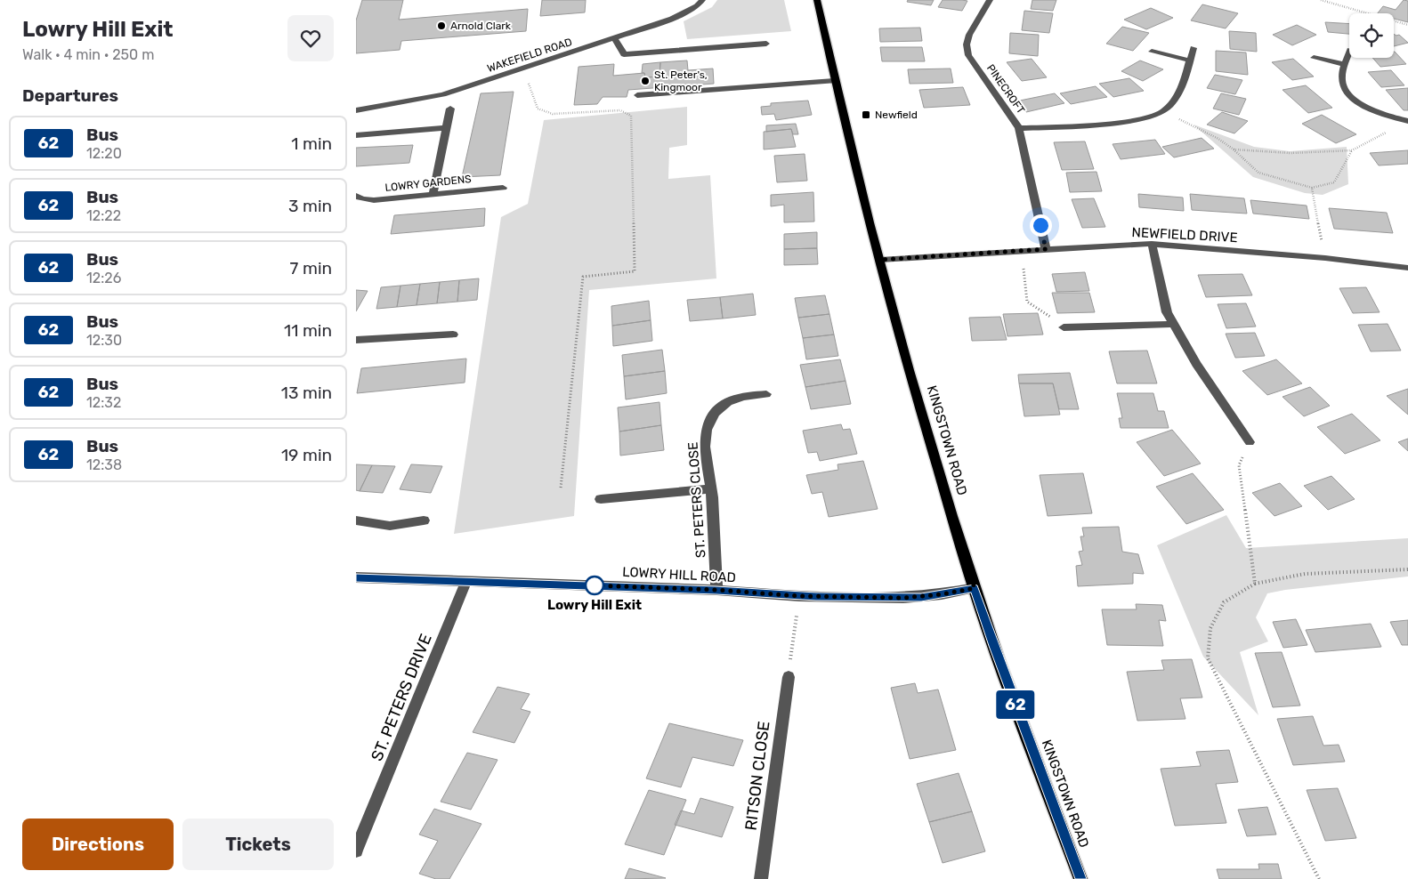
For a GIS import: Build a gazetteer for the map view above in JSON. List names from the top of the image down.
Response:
{
  "streets": {
    "main road": ["KINGSTOWN ROAD"],
    "street": [
      "WAKEFIELD ROAD",
      "PINECROFT",
      "LOWRY GARDENS",
      "NEWFIELD DRIVE",
      "ST. PETERS CLOSE",
      "LOWRY HILL ROAD",
      "ST. PETERS DRIVE",
      "RITSON CLOSE"
    ]
  },
  "crossings": [
    ["PINECROFT", "NEWFIELD DRIVE"],
    ["NEWFIELD DRIVE", "KINGSTOWN ROAD"],
    ["KINGSTOWN ROAD", "LOWRY HILL ROAD"],
    ["ST. PETERS CLOSE", "LOWRY HILL ROAD"],
    ["LOWRY HILL ROAD", "ST. PETERS DRIVE"]
  ],
  "places": {
    "other": ["Arnold Clark", "St. Peter's, Kingmoor", "Lowry Hill Exit"],
    "transit": ["Newfield"]
  },
  "lines": ["bus line 62"],
  "page": {
    "heading": [
      ["Lowry Hill Exit", "Walk · 4 min · 250 m"],
      "Departures"
    ],
    "on_map": "62",
    "list": [
      {
        "mark": "62",
        "name": "Bus",
        "note": "12:20",
        "value": "1 min"
      },
      {
        "mark": "62",
        "name": "Bus",
        "note": "12:22",
        "value": "3 min"
      },
      {
        "mark": "62",
        "name": "Bus",
        "note": "12:26",
        "value": "7 min"
      },
      {
        "mark": "62",
        "name": "Bus",
        "note": "12:30",
        "value": "11 min"
      },
      {
        "mark": "62",
        "name": "Bus",
        "note": "12:32",
        "value": "13 min"
      },
      {
        "mark": "62",
        "name": "Bus",
        "note": "12:38",
        "value": "19 min"
      }
    ],
    "buttons": ["Directions", "Tickets"]
  }
}
